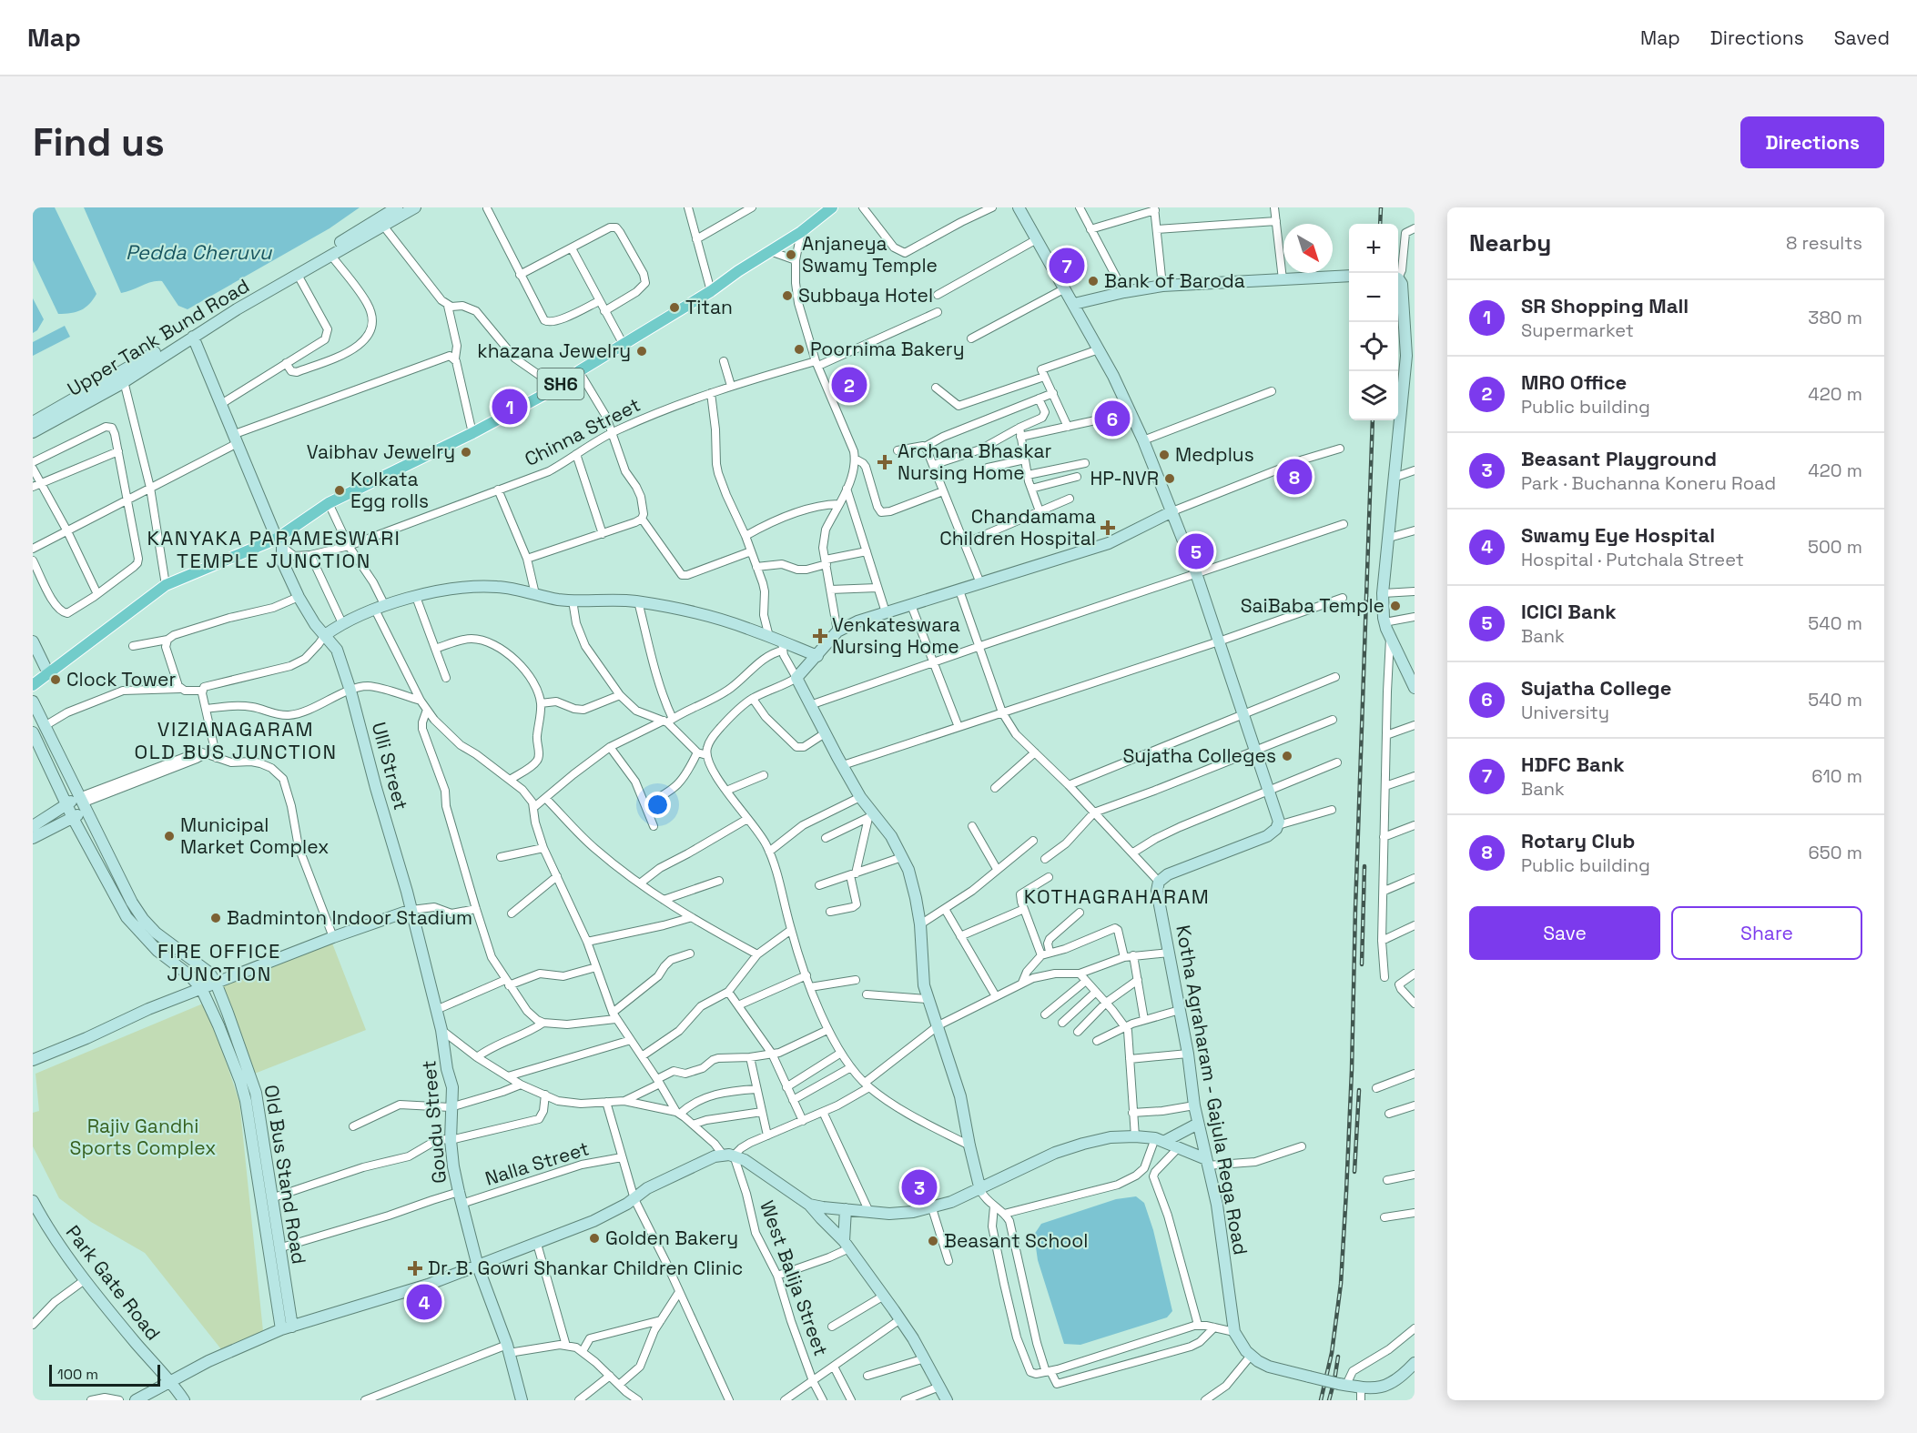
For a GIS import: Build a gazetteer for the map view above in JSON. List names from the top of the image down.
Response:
{
  "streets": {
    "main road": ["SH6"],
    "street": [
      "Upper Tank Bund Road",
      "Chinna Street",
      "Ulli Street",
      "Kotha Agraharam - Gajula Rega Road",
      "Goudu Street",
      "Nalla Street",
      "Old Bus Stand Road",
      "West Balija Street",
      "Park Gate Road"
    ]
  },
  "crossings": [
    ["Upper Tank Bund Road", "Ulli Street"],
    ["SH6", "Chinna Street"],
    ["SH6", "Ulli Street"],
    ["Chinna Street", "Ulli Street"],
    ["Ulli Street", "Goudu Street"],
    ["Goudu Street", "Nalla Street"],
    ["Nalla Street", "Old Bus Stand Road"]
  ],
  "districts": [
    "KANYAKA PARAMESWARI TEMPLE JUNCTION",
    "VIZIANAGARAM OLD BUS JUNCTION",
    "KOTHAGRAHARAM",
    "FIRE OFFICE JUNCTION"
  ],
  "water": ["Pedda Cheruvu"],
  "parks": ["Rajiv Gandhi Sports Complex"],
  "places": {
    "other": [
      "Anjaneya Swamy Temple",
      "Bank of Baroda",
      "Subbaya Hotel",
      "Titan",
      "Poornima Bakery",
      "khazana Jewelry",
      "Vaibhav Jewelry",
      "Medplus",
      "HP-NVR",
      "Kolkata Egg rolls",
      "SaiBaba Temple",
      "Clock Tower",
      "Sujatha Colleges",
      "Municipal Market Complex",
      "Badminton Indoor Stadium",
      "Golden Bakery",
      "Beasant School"
    ],
    "health": [
      "Archana Bhaskar Nursing Home",
      "Chandamama Children Hospital",
      "Venkateswara Nursing Home",
      "Dr. B. Gowri Shankar Children Clinic"
    ]
  },
  "scale_bar": "100 m",
  "north": "bottom right",
  "page": {
    "header": "Map",
    "nav": ["Map", "Directions", "Saved"],
    "buttons": [
      "Directions",
      ["Save", "Share"]
    ],
    "title": "Find us",
    "heading": ["Nearby", "8 results"],
    "map_buttons": ["+", "−"],
    "pins": [
      "7",
      "2",
      "1",
      "6",
      "8",
      "5",
      "3",
      "4"
    ],
    "list": [
      {
        "mark": "1",
        "name": "SR Shopping Mall",
        "note": "Supermarket",
        "value": "380 m"
      },
      {
        "mark": "2",
        "name": "MRO Office",
        "note": "Public building",
        "value": "420 m"
      },
      {
        "mark": "3",
        "name": "Beasant Playground",
        "note": "Park · Buchanna Koneru Road",
        "value": "420 m"
      },
      {
        "mark": "4",
        "name": "Swamy Eye Hospital",
        "note": "Hospital · Putchala Street",
        "value": "500 m"
      },
      {
        "mark": "5",
        "name": "ICICI Bank",
        "note": "Bank",
        "value": "540 m"
      },
      {
        "mark": "6",
        "name": "Sujatha College",
        "note": "University",
        "value": "540 m"
      },
      {
        "mark": "7",
        "name": "HDFC Bank",
        "note": "Bank",
        "value": "610 m"
      },
      {
        "mark": "8",
        "name": "Rotary Club",
        "note": "Public building",
        "value": "650 m"
      }
    ],
    "scale": "100 m"
  }
}
